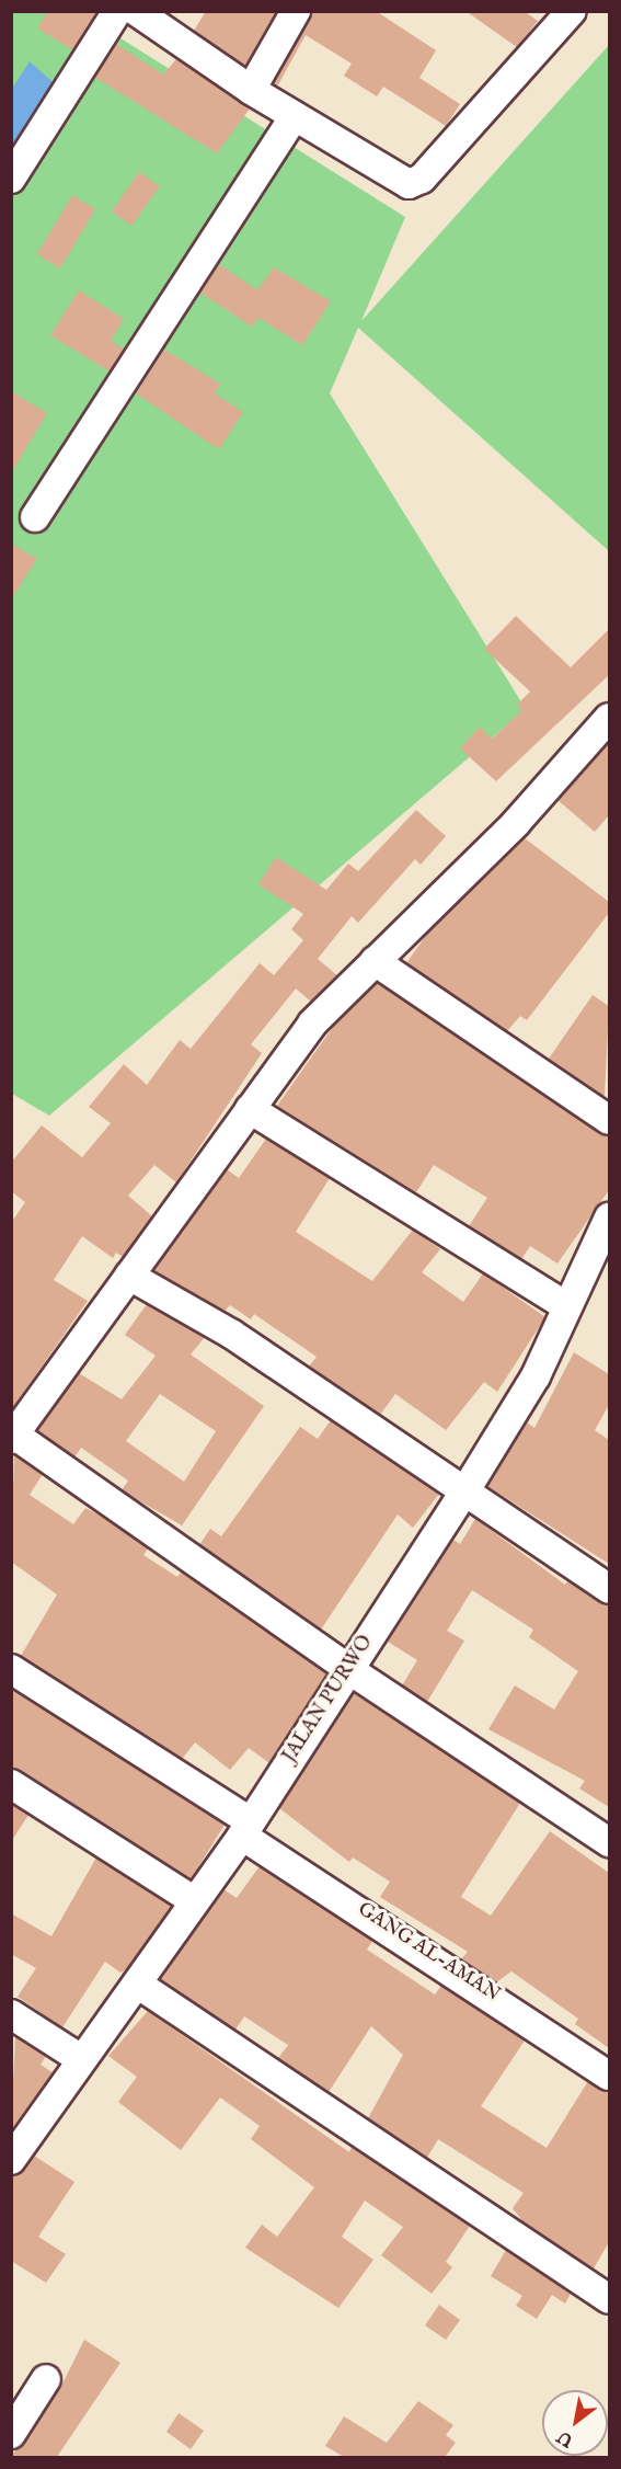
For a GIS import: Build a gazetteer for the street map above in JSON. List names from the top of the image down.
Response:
{
  "streets": {
    "street": ["JALAN PURWO", "GANG AL-AMAN"]
  },
  "crossings": [
    ["JALAN PURWO", "GANG AL-AMAN"]
  ],
  "north": "bottom left"
}
